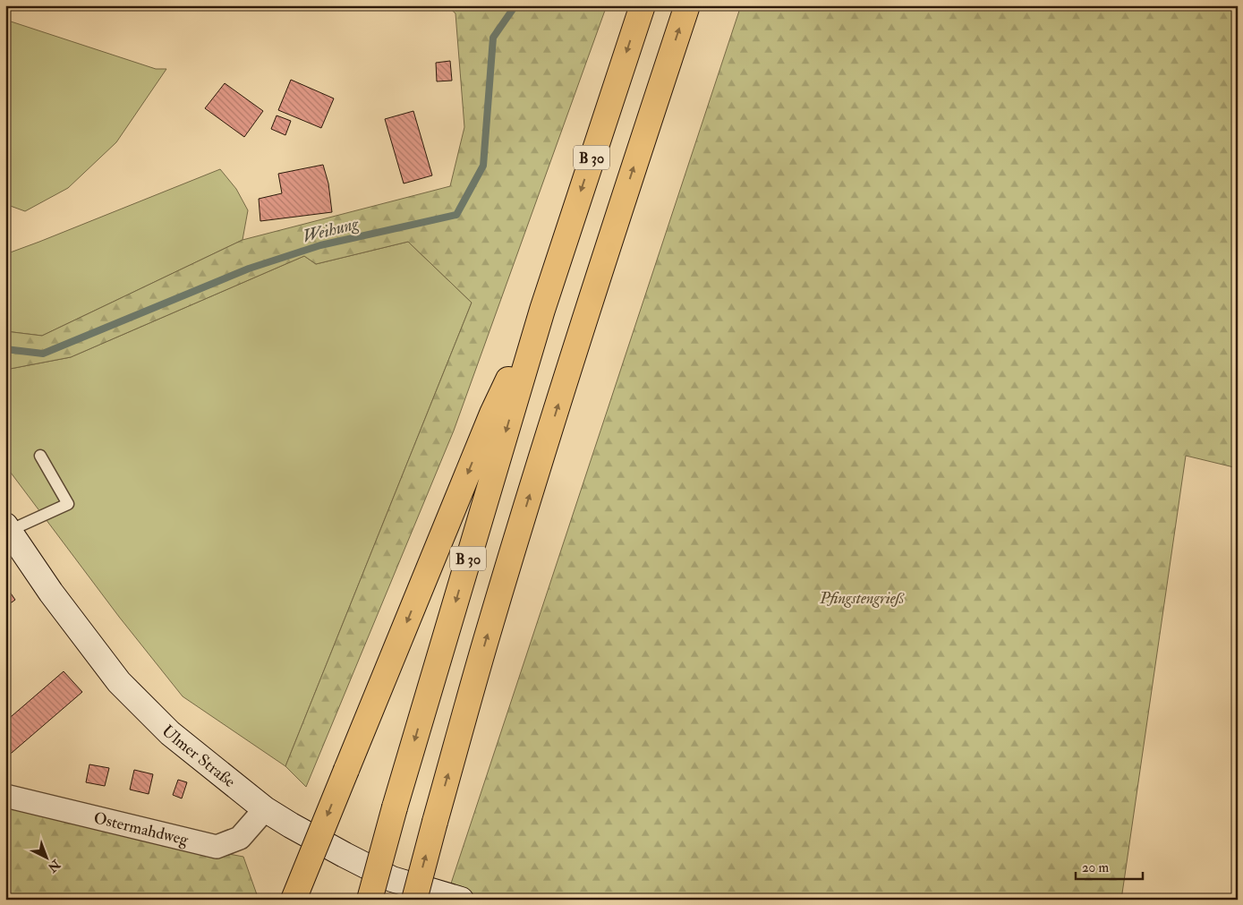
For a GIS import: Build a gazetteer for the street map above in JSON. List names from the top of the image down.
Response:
{
  "streets": {
    "highway": ["B 30"],
    "main road": ["Ulmer Straße"],
    "street": ["Ostermahdweg"]
  },
  "crossings": [
    ["Ulmer Straße", "Ostermahdweg"]
  ],
  "water": ["Weihung"],
  "parks": ["Pfingstengrieß"],
  "scale_bar": "20 m",
  "north": "bottom right"
}
